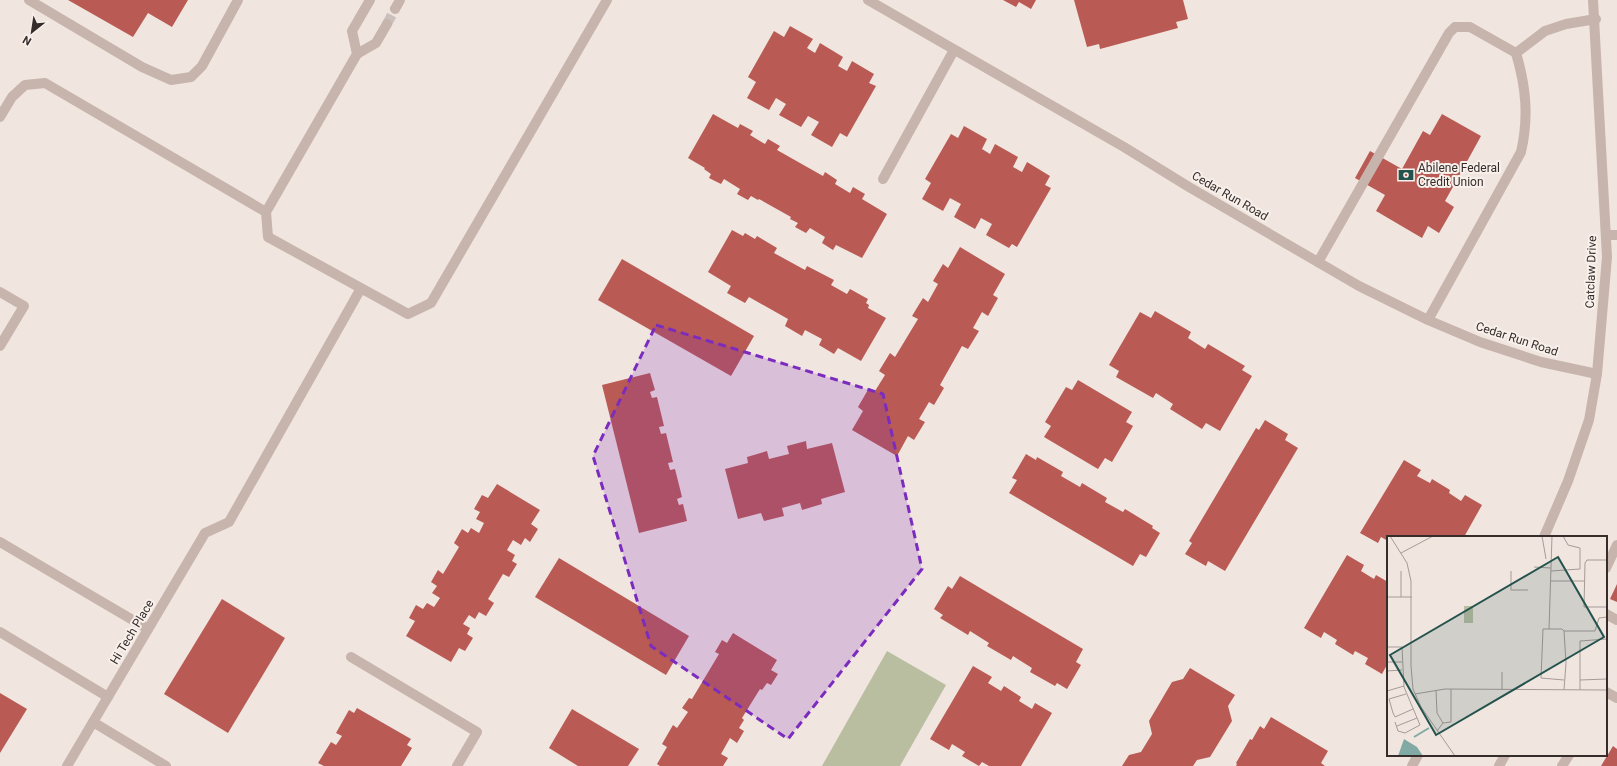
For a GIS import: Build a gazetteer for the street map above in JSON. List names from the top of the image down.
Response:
{
  "streets": {
    "street": ["Cedar Run Road", "Catclaw Drive", "Hi Tech Place"]
  },
  "crossings": [
    ["Cedar Run Road", "Catclaw Drive"]
  ],
  "places": {
    "bank": ["Abilene Federal Credit Union"]
  },
  "north": "bottom left"
}
